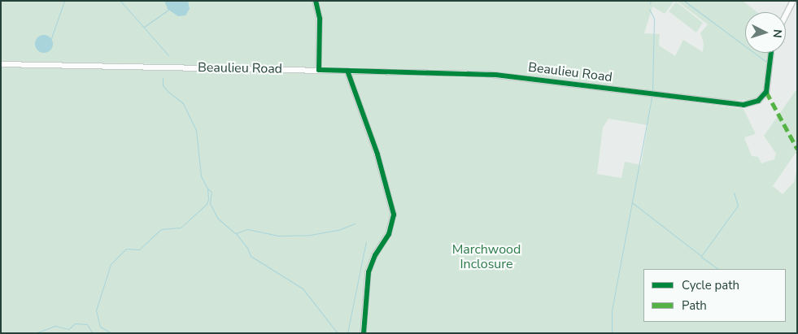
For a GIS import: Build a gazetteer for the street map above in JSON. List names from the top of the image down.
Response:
{
  "streets": {
    "street": ["Beaulieu Road"]
  },
  "parks": ["Marchwood Inclosure"],
  "legend": ["Cycle path", "Path"],
  "north": "right"
}
